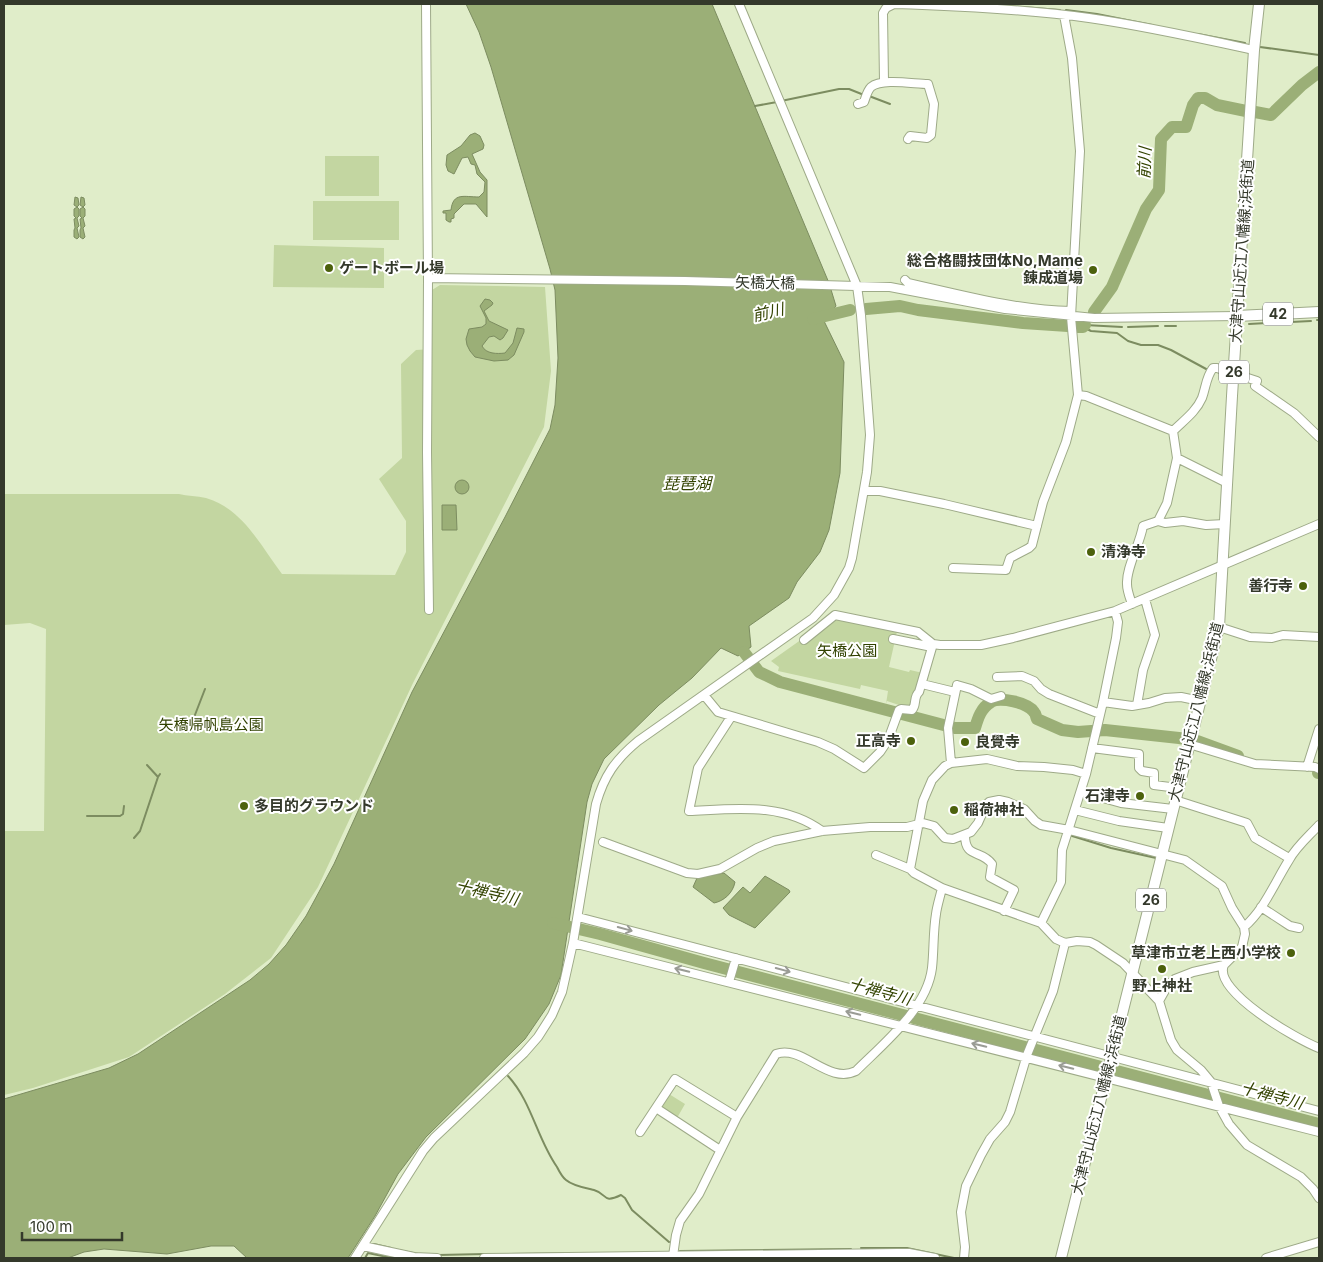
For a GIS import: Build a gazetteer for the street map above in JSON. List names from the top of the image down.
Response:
{
  "streets": {
    "main road": ["大津守山近江八幡線;浜街道", "42", "26"],
    "street": ["矢橋大橋"]
  },
  "crossings": [
    ["大津守山近江八幡線;浜街道", "42"]
  ],
  "water": ["前川", "琵琶湖", "十禅寺川"],
  "parks": ["矢橋公園", "矢橋帰帆島公園"],
  "places": [
    "ゲートボール場",
    "総合格闘技団体No,Mame 錬成道場",
    "清浄寺",
    "善行寺",
    "正高寺",
    "良覺寺",
    "石津寺",
    "多目的グラウンド",
    "稲荷神社",
    "草津市立老上西小学校",
    "野上神社"
  ],
  "scale_bar": "100 m"
}
